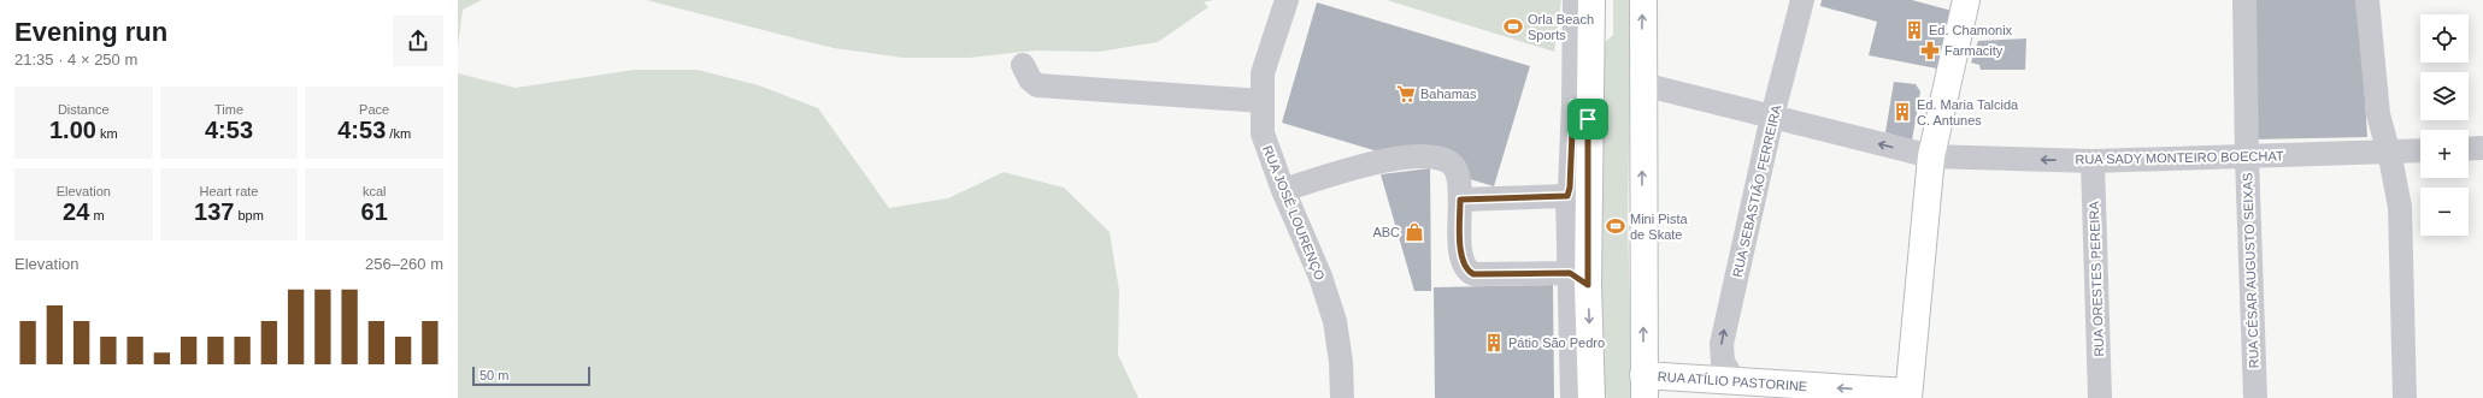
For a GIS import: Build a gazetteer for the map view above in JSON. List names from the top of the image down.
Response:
{
  "streets": {
    "main road": ["RUA ATÍLIO PASTORINE"],
    "street": [
      "RUA SADY MONTEIRO BOECHAT",
      "RUA SEBASTIÃO FERREIRA",
      "RUA JOSÉ LOURENÇO",
      "RUA CÉSAR AUGUSTO SEIXAS",
      "RUA ORESTES PEREIRA"
    ]
  },
  "crossings": [
    ["RUA SADY MONTEIRO BOECHAT", "RUA SEBASTIÃO FERREIRA"],
    ["RUA SADY MONTEIRO BOECHAT", "RUA CÉSAR AUGUSTO SEIXAS"],
    ["RUA SADY MONTEIRO BOECHAT", "RUA ORESTES PEREIRA"],
    ["RUA SEBASTIÃO FERREIRA", "RUA ATÍLIO PASTORINE"]
  ],
  "one_way": ["RUA SADY MONTEIRO BOECHAT", "RUA ATÍLIO PASTORINE"],
  "places": {
    "sports": ["Orla Beach Sports", "Mini Pista de Skate"],
    "building": ["Ed. Chamonix", "Ed. Maria Talcida C. Antunes", "Pátio São Pedro"],
    "pharmacy": ["Farmacity"],
    "supermarket": ["Bahamas"],
    "shop": ["ABC"]
  },
  "scale_bar": "50 m",
  "page": {
    "heading": ["Evening run", "21:35 · 4 × 250 m"],
    "map_buttons": ["+", "−"],
    "stats": [
      ["Distance", "1.00 km"],
      ["Time", "4:53"],
      ["Pace", "4:53 /km"],
      ["Elevation", "24 m"],
      ["Heart rate", "137 bpm"],
      ["kcal", "61"]
    ],
    "chart": ["Elevation", "256–260 m"],
    "scale": "50 m"
  }
}
